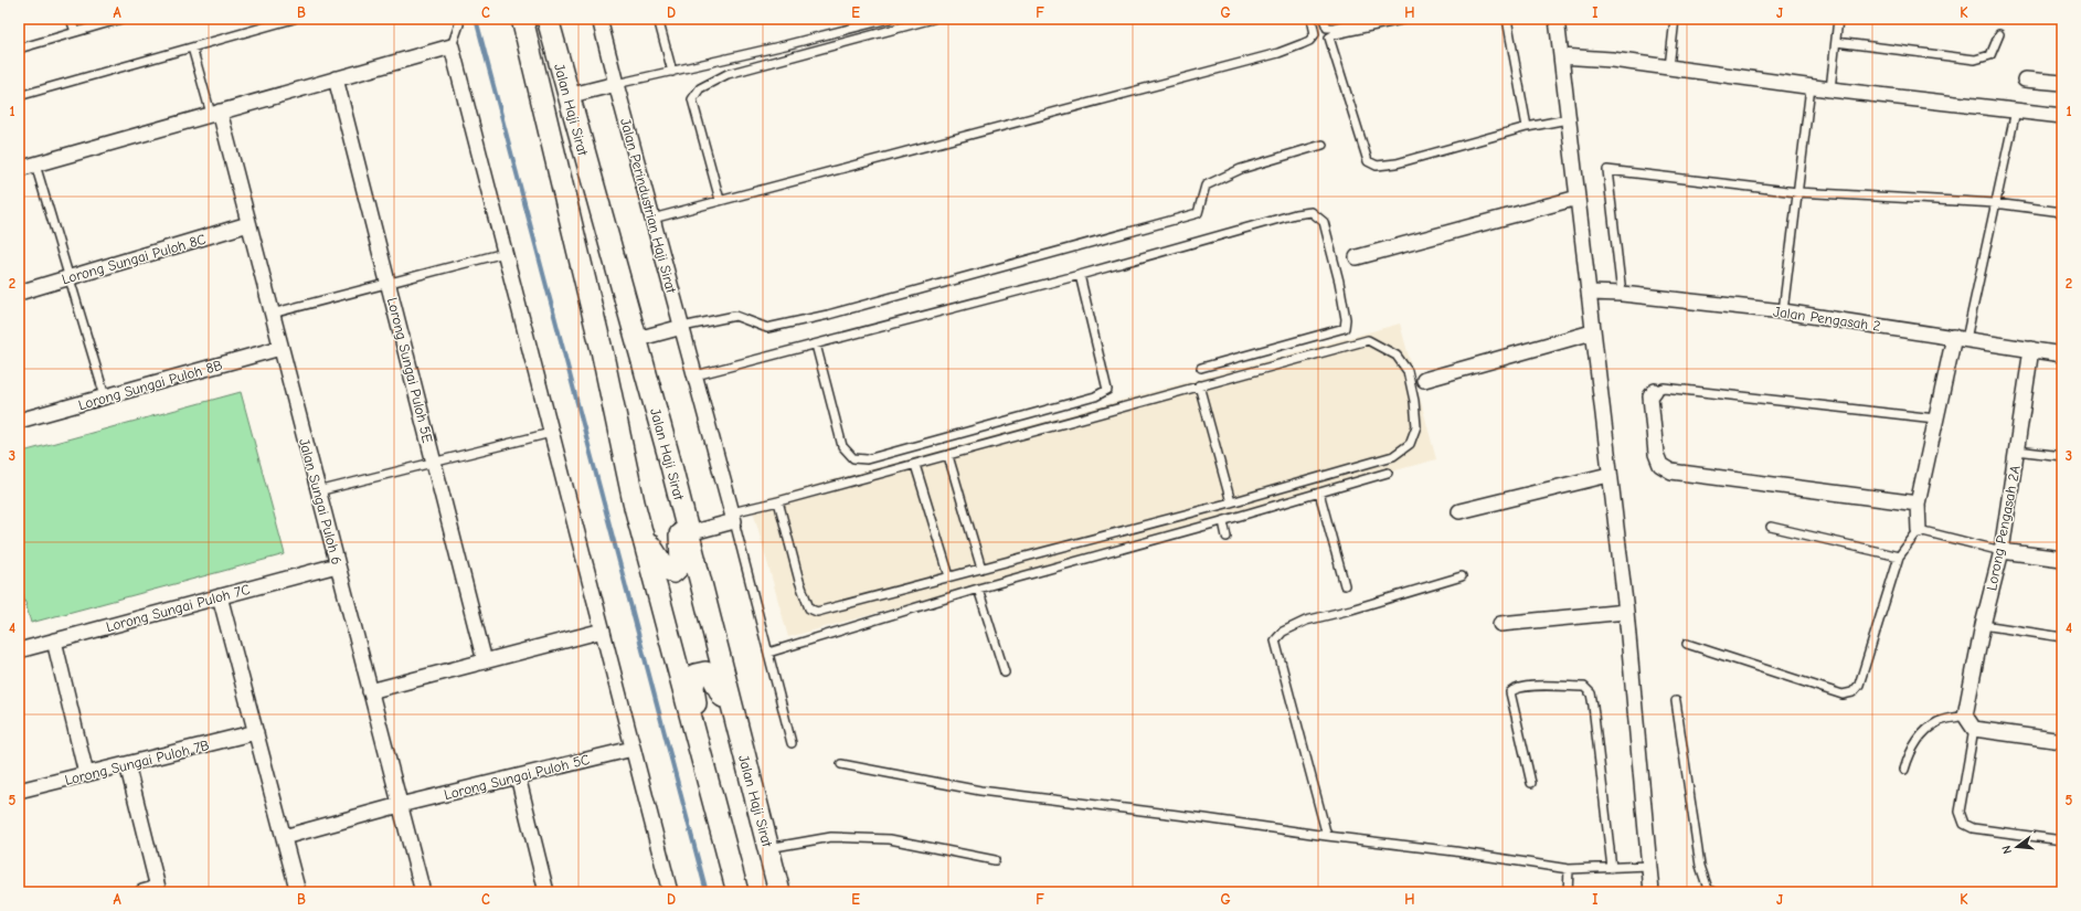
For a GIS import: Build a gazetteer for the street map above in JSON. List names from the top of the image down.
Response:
{
  "streets": {
    "main road": ["Jalan Haji Sirat"],
    "street": [
      "Jalan Perindustrian Haji Sirat",
      "Lorong Sungai Puloh 8C",
      "Jalan Pengasah 2",
      "Lorong Sungai Puloh 5E",
      "Lorong Sungai Puloh 8B",
      "Jalan Sungai Puloh 6",
      "Lorong Pengasah 2A",
      "Lorong Sungai Puloh 7C",
      "Lorong Sungai Puloh 7B",
      "Lorong Sungai Puloh 5C"
    ]
  },
  "crossings": [
    ["Lorong Sungai Puloh 8C", "Jalan Sungai Puloh 6"],
    ["Jalan Pengasah 2", "Lorong Pengasah 2A"],
    ["Lorong Sungai Puloh 8B", "Jalan Sungai Puloh 6"],
    ["Jalan Sungai Puloh 6", "Lorong Sungai Puloh 7C"],
    ["Jalan Sungai Puloh 6", "Lorong Sungai Puloh 5C"]
  ],
  "north": "left",
  "grid": {
    "columns": [
      "A",
      "B",
      "C",
      "D",
      "E",
      "F",
      "G",
      "H",
      "I",
      "J",
      "K"
    ],
    "rows": [
      "1",
      "2",
      "3",
      "4",
      "5"
    ]
  }
}
